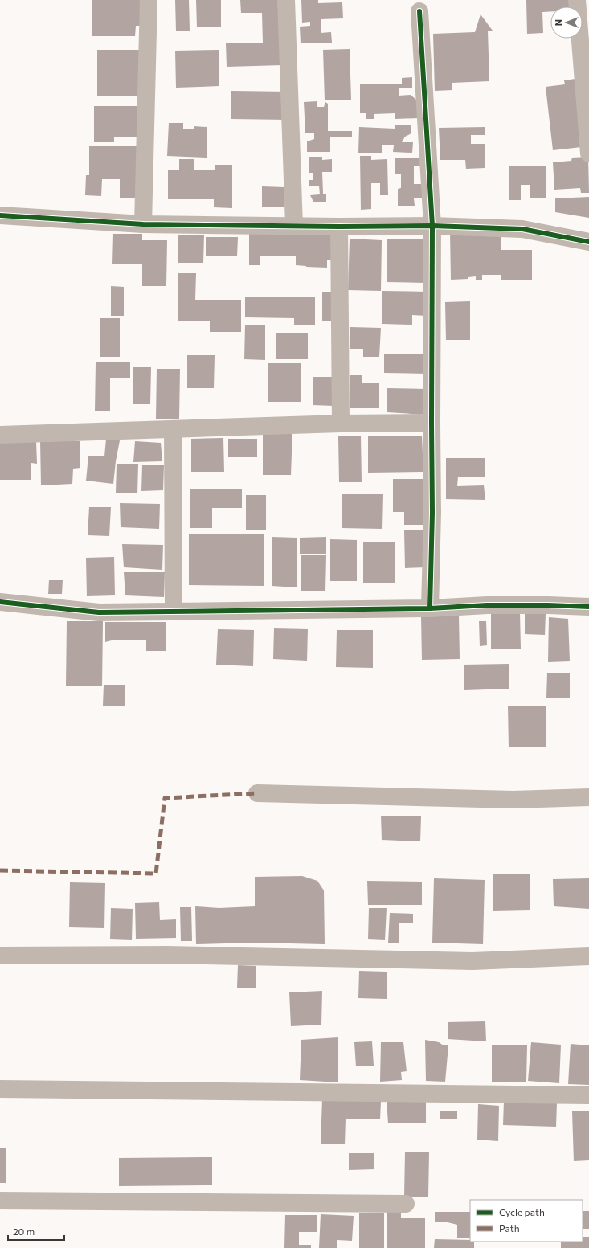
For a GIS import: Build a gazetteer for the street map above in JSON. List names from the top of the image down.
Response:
{
  "legend": ["Cycle path", "Path"],
  "scale_bar": "20 m",
  "north": "left"
}
